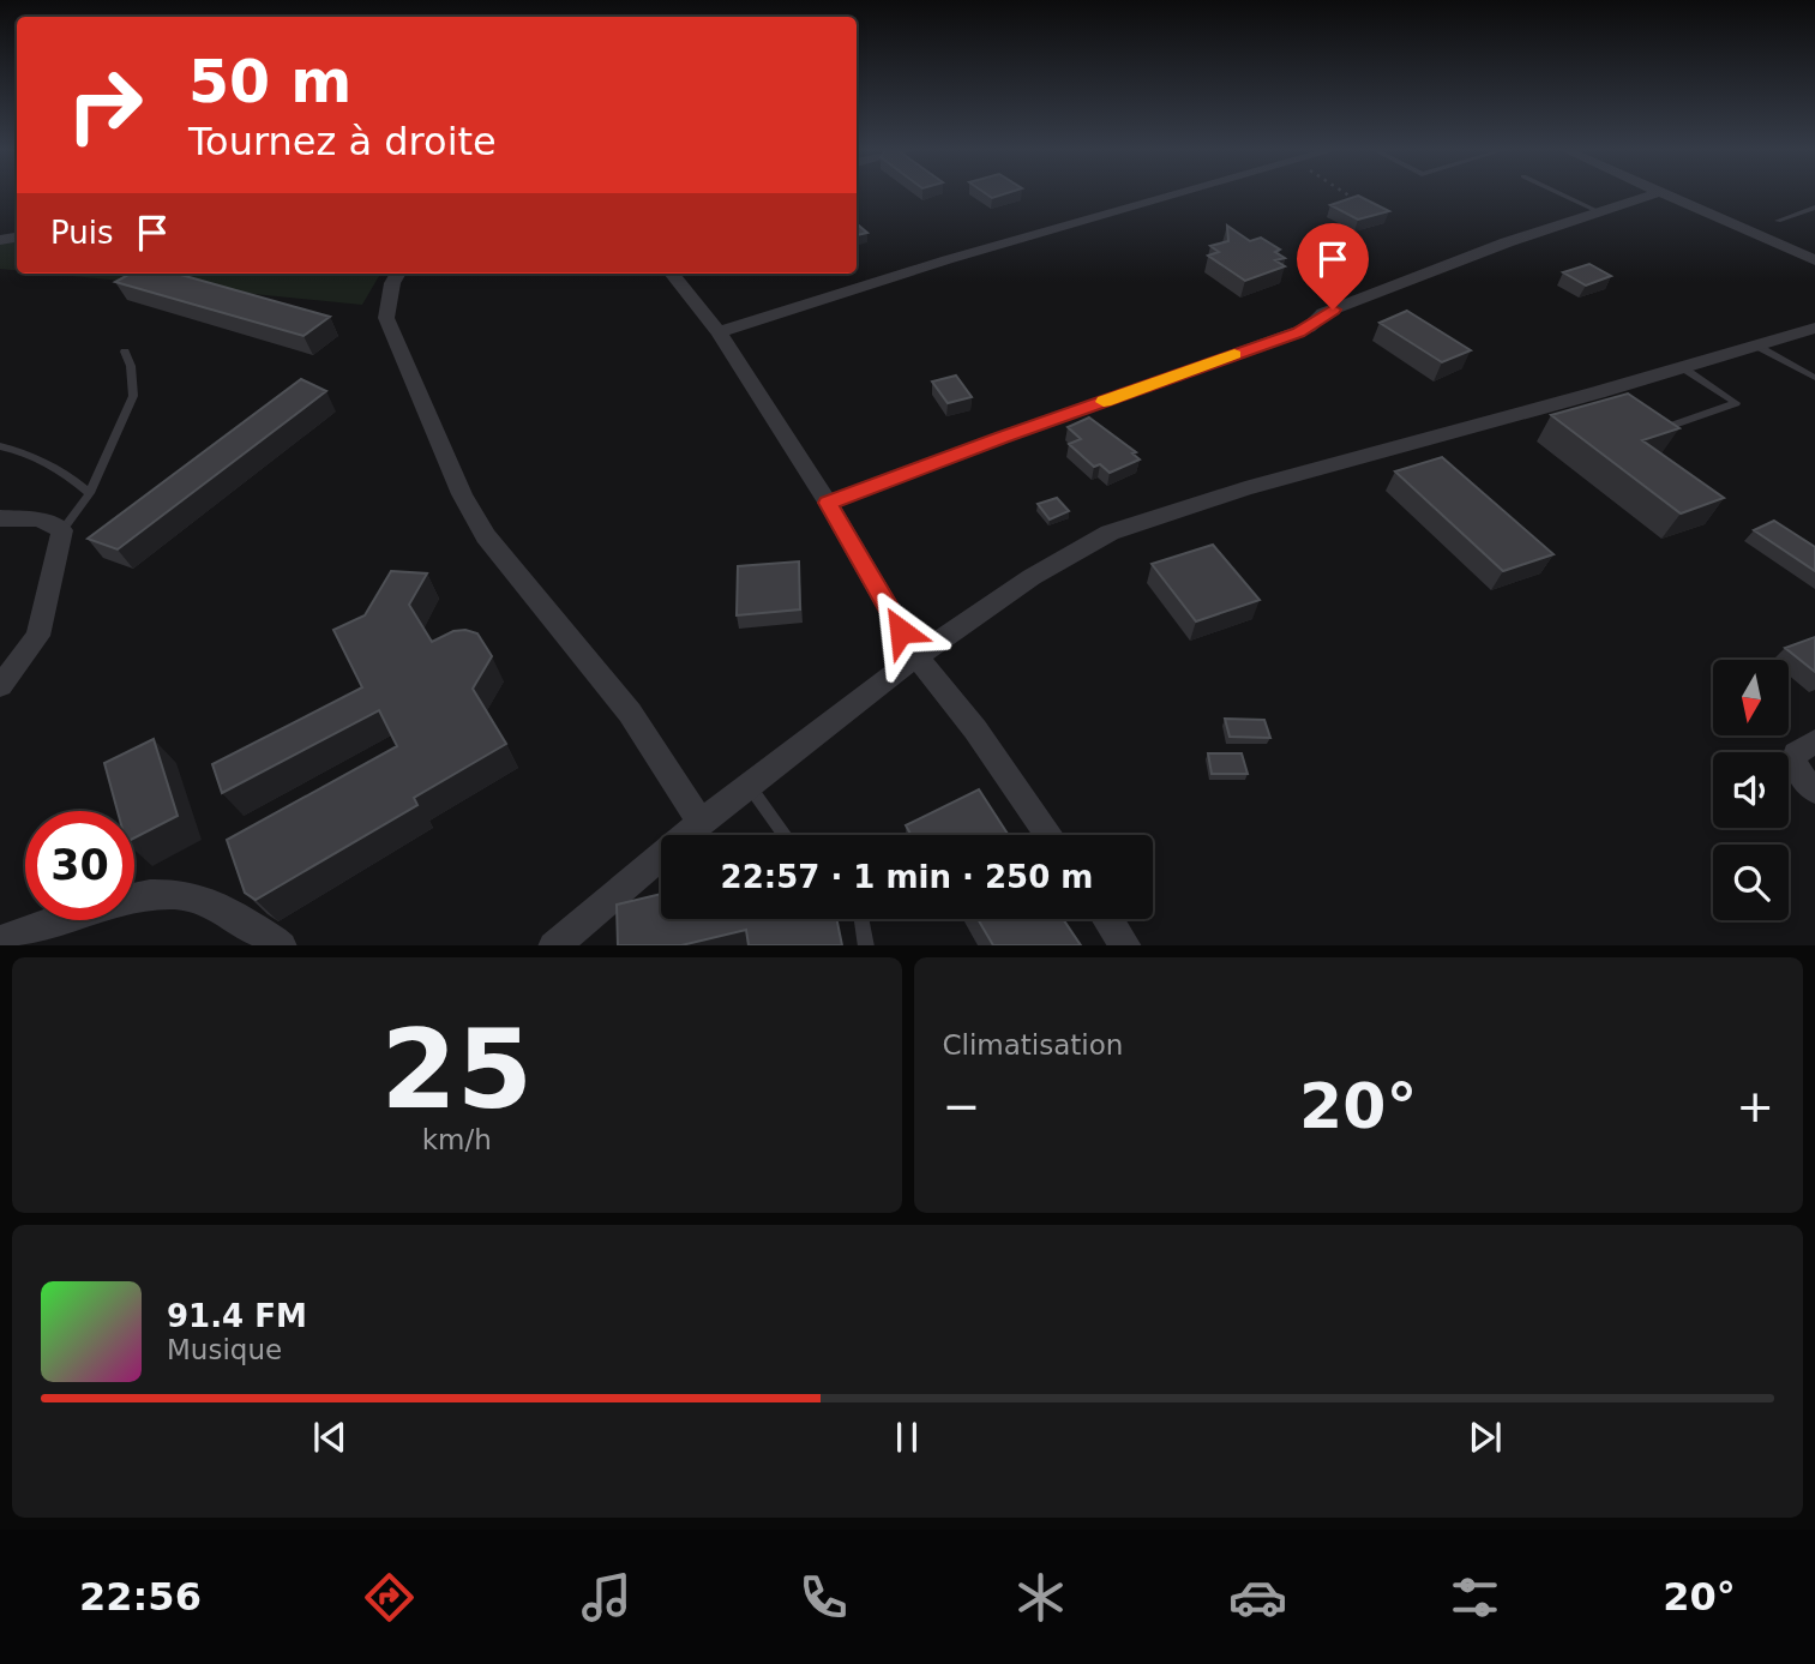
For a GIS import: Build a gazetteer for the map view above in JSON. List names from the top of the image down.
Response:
{
  "north": "bottom",
  "page": {
    "turn": ["50 m", "Tournez à droite"],
    "then": "Puis",
    "limit": "30",
    "trip": "22:57 · 1 min · 250 m",
    "tile": [
      ["25", "km/h"],
      "Climatisation"
    ],
    "heat": ["−", "20°", "+"],
    "song": ["91.4 FM", "Musique"],
    "tabs": ["22:56", "20°"]
  }
}
